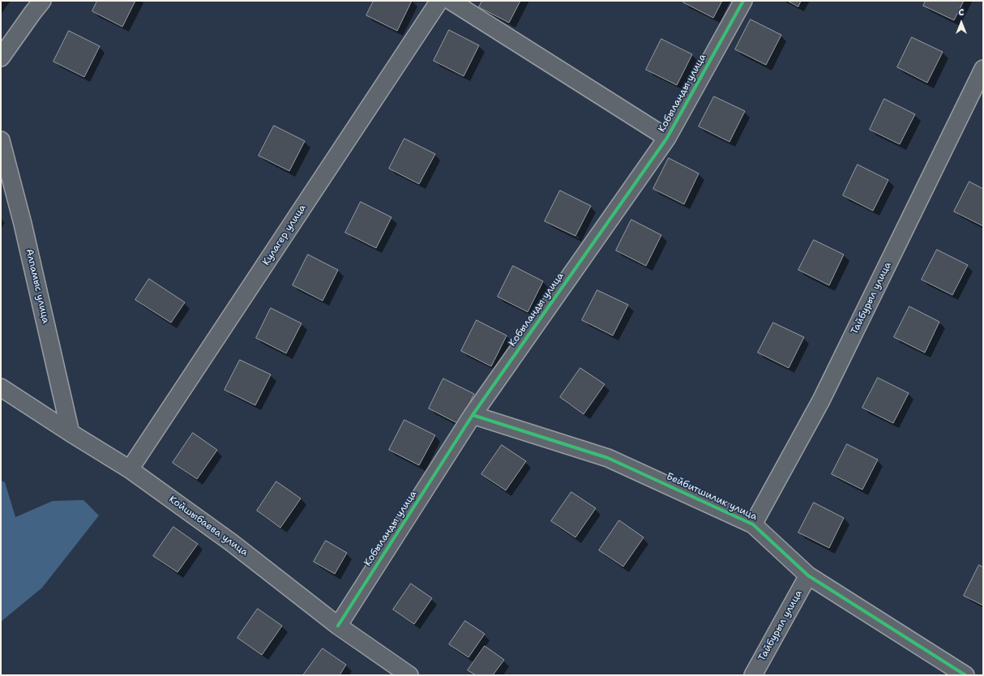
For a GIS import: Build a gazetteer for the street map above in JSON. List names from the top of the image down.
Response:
{
  "streets": {
    "street": [
      "Кобыланды улица",
      "Кулагер улица",
      "Алпамыс улица",
      "Тайбурыл улица",
      "Бейбитшилик улица",
      "Койшыбаева улица"
    ]
  },
  "crossings": [
    ["Кобыланды улица", "Бейбитшилик улица"],
    ["Кобыланды улица", "Койшыбаева улица"],
    ["Кулагер улица", "Койшыбаева улица"],
    ["Алпамыс улица", "Койшыбаева улица"],
    ["Тайбурыл улица", "Бейбитшилик улица"]
  ],
  "north": "top"
}
